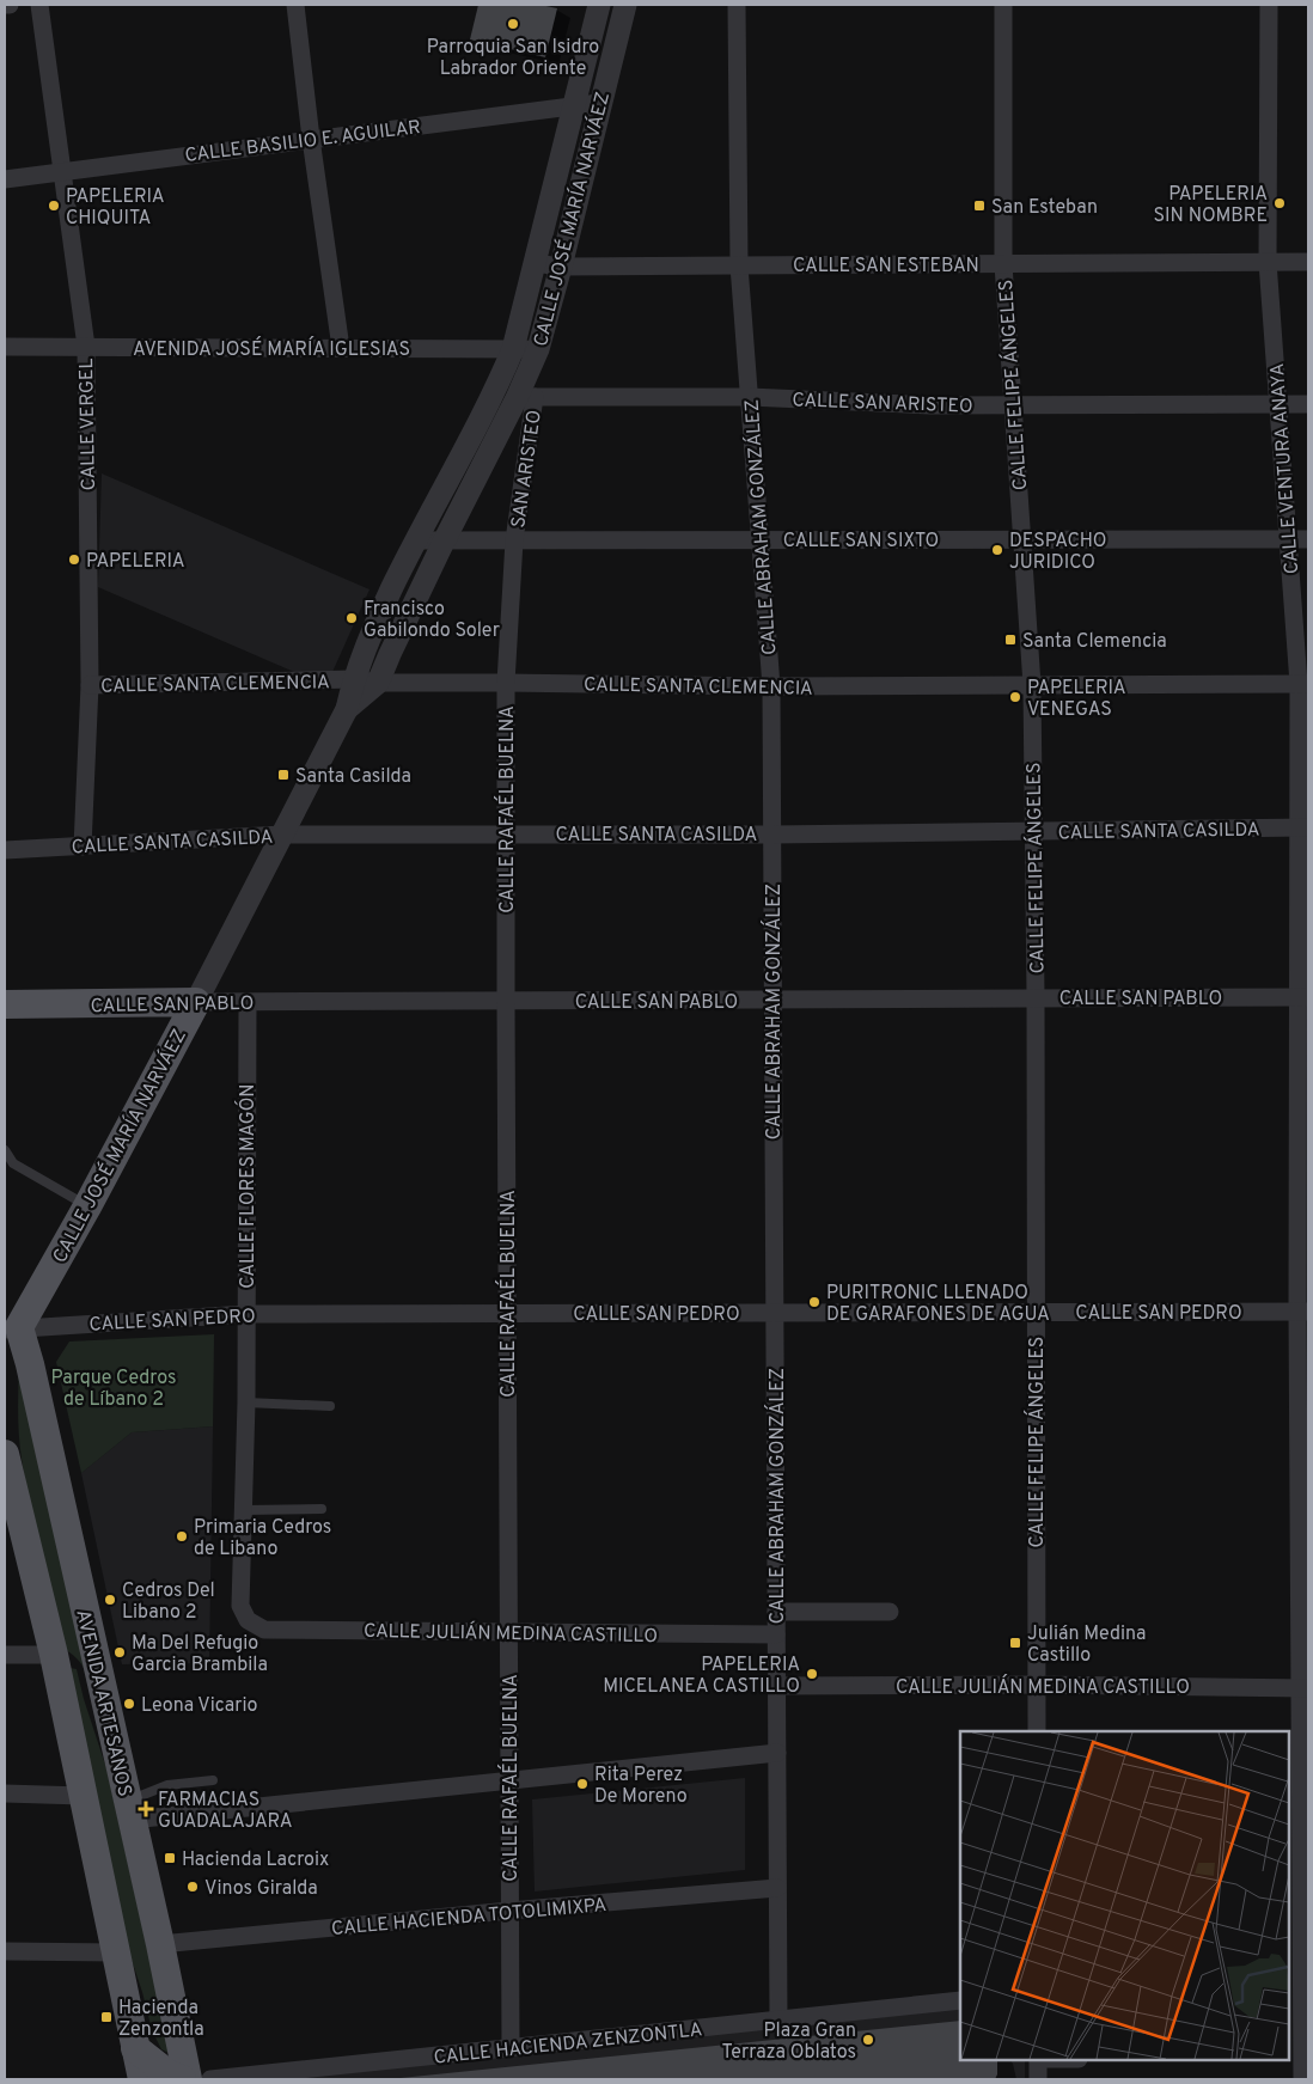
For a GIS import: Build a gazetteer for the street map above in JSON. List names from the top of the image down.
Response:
{
  "streets": {
    "main road": ["CALLE JOSÉ MARÍA NARVÁEZ", "CALLE SAN PABLO", "AVENIDA ARTESANOS"],
    "street": [
      "CALLE BASILIO E. AGUILAR",
      "CALLE SAN ESTEBAN",
      "AVENIDA JOSÉ MARÍA IGLESIAS",
      "CALLE FELIPE ÁNGELES",
      "CALLE SAN ARISTEO",
      "CALLE VERGEL",
      "SAN ARISTEO",
      "CALLE VENTURA ANAYA",
      "CALLE ABRAHAM GONZÁLEZ",
      "CALLE SAN SIXTO",
      "CALLE SANTA CLEMENCIA",
      "CALLE RAFAÉL BUELNA",
      "CALLE SANTA CASILDA",
      "CALLE FLORES MAGÓN",
      "CALLE SAN PEDRO",
      "CALLE JULIÁN MEDINA CASTILLO",
      "CALLE HACIENDA TOTOLIMIXPA",
      "CALLE HACIENDA ZENZONTLA"
    ]
  },
  "crossings": [
    ["CALLE BASILIO E. AGUILAR", "CALLE JOSÉ MARÍA NARVÁEZ"],
    ["CALLE BASILIO E. AGUILAR", "CALLE VERGEL"],
    ["CALLE JOSÉ MARÍA NARVÁEZ", "CALLE SAN ESTEBAN"],
    ["CALLE JOSÉ MARÍA NARVÁEZ", "AVENIDA JOSÉ MARÍA IGLESIAS"],
    ["CALLE JOSÉ MARÍA NARVÁEZ", "CALLE SAN ARISTEO"],
    ["CALLE JOSÉ MARÍA NARVÁEZ", "SAN ARISTEO"],
    ["CALLE JOSÉ MARÍA NARVÁEZ", "CALLE SAN SIXTO"],
    ["CALLE JOSÉ MARÍA NARVÁEZ", "CALLE SANTA CLEMENCIA"],
    ["CALLE JOSÉ MARÍA NARVÁEZ", "CALLE SANTA CASILDA"],
    ["CALLE JOSÉ MARÍA NARVÁEZ", "CALLE SAN PABLO"],
    ["CALLE JOSÉ MARÍA NARVÁEZ", "CALLE SAN PEDRO"],
    ["CALLE JOSÉ MARÍA NARVÁEZ", "AVENIDA ARTESANOS"],
    ["CALLE SAN ESTEBAN", "CALLE FELIPE ÁNGELES"],
    ["CALLE SAN ESTEBAN", "CALLE VENTURA ANAYA"],
    ["CALLE SAN ESTEBAN", "CALLE ABRAHAM GONZÁLEZ"],
    ["AVENIDA JOSÉ MARÍA IGLESIAS", "CALLE VERGEL"],
    ["CALLE FELIPE ÁNGELES", "CALLE SAN ARISTEO"],
    ["CALLE FELIPE ÁNGELES", "CALLE SAN SIXTO"],
    ["CALLE FELIPE ÁNGELES", "CALLE SANTA CLEMENCIA"],
    ["CALLE FELIPE ÁNGELES", "CALLE SANTA CASILDA"],
    ["CALLE FELIPE ÁNGELES", "CALLE SAN PABLO"],
    ["CALLE FELIPE ÁNGELES", "CALLE SAN PEDRO"],
    ["CALLE FELIPE ÁNGELES", "CALLE JULIÁN MEDINA CASTILLO"],
    ["CALLE SAN ARISTEO", "SAN ARISTEO"],
    ["CALLE SAN ARISTEO", "CALLE VENTURA ANAYA"],
    ["CALLE SAN ARISTEO", "CALLE ABRAHAM GONZÁLEZ"],
    ["CALLE VERGEL", "CALLE SANTA CLEMENCIA"],
    ["CALLE VERGEL", "CALLE SANTA CASILDA"],
    ["SAN ARISTEO", "CALLE SAN SIXTO"],
    ["SAN ARISTEO", "CALLE RAFAÉL BUELNA"],
    ["CALLE VENTURA ANAYA", "CALLE SAN SIXTO"],
    ["CALLE VENTURA ANAYA", "CALLE SANTA CLEMENCIA"],
    ["CALLE VENTURA ANAYA", "CALLE SANTA CASILDA"],
    ["CALLE VENTURA ANAYA", "CALLE SAN PABLO"],
    ["CALLE VENTURA ANAYA", "CALLE SAN PEDRO"],
    ["CALLE VENTURA ANAYA", "CALLE JULIÁN MEDINA CASTILLO"],
    ["CALLE ABRAHAM GONZÁLEZ", "CALLE SAN SIXTO"],
    ["CALLE ABRAHAM GONZÁLEZ", "CALLE SANTA CLEMENCIA"],
    ["CALLE ABRAHAM GONZÁLEZ", "CALLE SANTA CASILDA"],
    ["CALLE ABRAHAM GONZÁLEZ", "CALLE SAN PABLO"],
    ["CALLE ABRAHAM GONZÁLEZ", "CALLE SAN PEDRO"],
    ["CALLE ABRAHAM GONZÁLEZ", "CALLE JULIÁN MEDINA CASTILLO"],
    ["CALLE ABRAHAM GONZÁLEZ", "CALLE HACIENDA TOTOLIMIXPA"],
    ["CALLE ABRAHAM GONZÁLEZ", "CALLE HACIENDA ZENZONTLA"],
    ["CALLE SAN SIXTO", "CALLE RAFAÉL BUELNA"],
    ["CALLE SANTA CLEMENCIA", "CALLE RAFAÉL BUELNA"],
    ["CALLE RAFAÉL BUELNA", "CALLE SANTA CASILDA"],
    ["CALLE RAFAÉL BUELNA", "CALLE SAN PABLO"],
    ["CALLE RAFAÉL BUELNA", "CALLE SAN PEDRO"],
    ["CALLE RAFAÉL BUELNA", "CALLE JULIÁN MEDINA CASTILLO"],
    ["CALLE RAFAÉL BUELNA", "CALLE HACIENDA TOTOLIMIXPA"],
    ["CALLE RAFAÉL BUELNA", "CALLE HACIENDA ZENZONTLA"],
    ["CALLE SAN PABLO", "CALLE FLORES MAGÓN"],
    ["CALLE FLORES MAGÓN", "CALLE SAN PEDRO"],
    ["CALLE FLORES MAGÓN", "CALLE JULIÁN MEDINA CASTILLO"],
    ["CALLE SAN PEDRO", "AVENIDA ARTESANOS"],
    ["AVENIDA ARTESANOS", "CALLE HACIENDA TOTOLIMIXPA"]
  ],
  "parks": ["Parque Cedros de Líbano 2"],
  "places": {
    "other": [
      "Parroquia San Isidro Labrador Oriente",
      "PAPELERIA SIN NOMBRE",
      "PAPELERIA CHIQUITA",
      "DESPACHO JURIDICO",
      "PAPELERIA",
      "Francisco Gabilondo Soler",
      "PAPELERIA VENEGAS",
      "PURITRONIC LLENADO DE GARAFONES DE AGUA",
      "Primaria Cedros de Libano",
      "Cedros Del Libano 2",
      "Ma Del Refugio Garcia Brambila",
      "PAPELERIA MICELANEA CASTILLO",
      "Leona Vicario",
      "Rita Perez De Moreno",
      "Vinos Giralda",
      "Plaza Gran Terraza Oblatos"
    ],
    "transit": [
      "San Esteban",
      "Santa Clemencia",
      "Santa Casilda",
      "Julián Medina Castillo",
      "Hacienda Lacroix",
      "Hacienda Zenzontla"
    ],
    "health": ["FARMACIAS GUADALAJARA"]
  }
}
